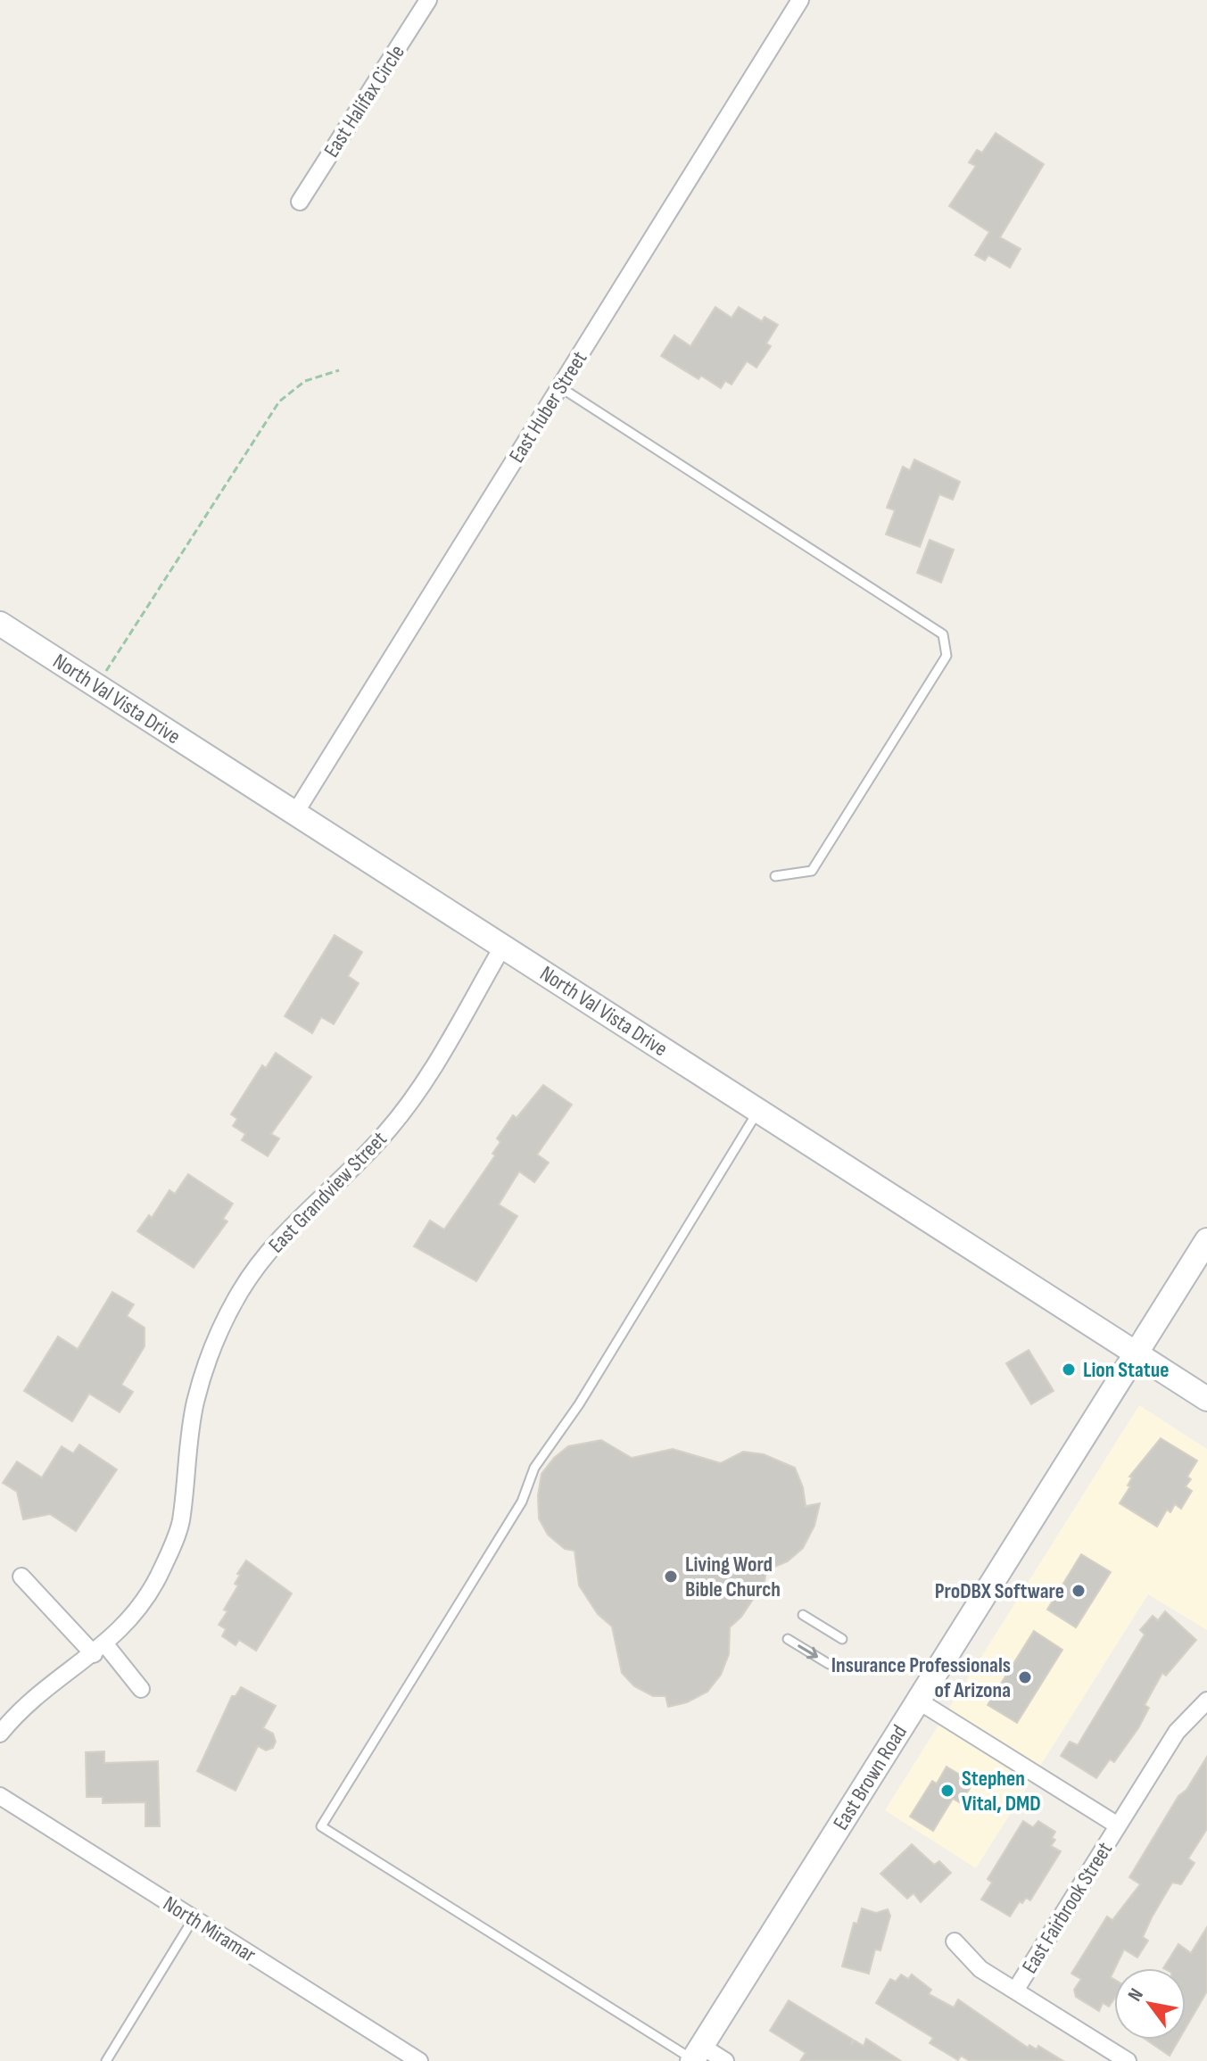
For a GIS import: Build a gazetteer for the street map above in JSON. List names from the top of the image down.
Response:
{
  "streets": {
    "main road": ["North Val Vista Drive", "East Brown Road"],
    "street": [
      "East Halifax Circle",
      "East Huber Street",
      "East Grandview Street",
      "East Fairbrook Street",
      "North Miramar"
    ]
  },
  "crossings": [
    ["East Huber Street", "North Val Vista Drive"],
    ["North Val Vista Drive", "East Grandview Street"],
    ["North Val Vista Drive", "East Brown Road"]
  ],
  "places": [
    "Lion Statue",
    "Living Word Bible Church",
    "ProDBX Software",
    "Insurance Professionals of Arizona",
    "Stephen Vital, DMD"
  ],
  "north": "top left"
}
